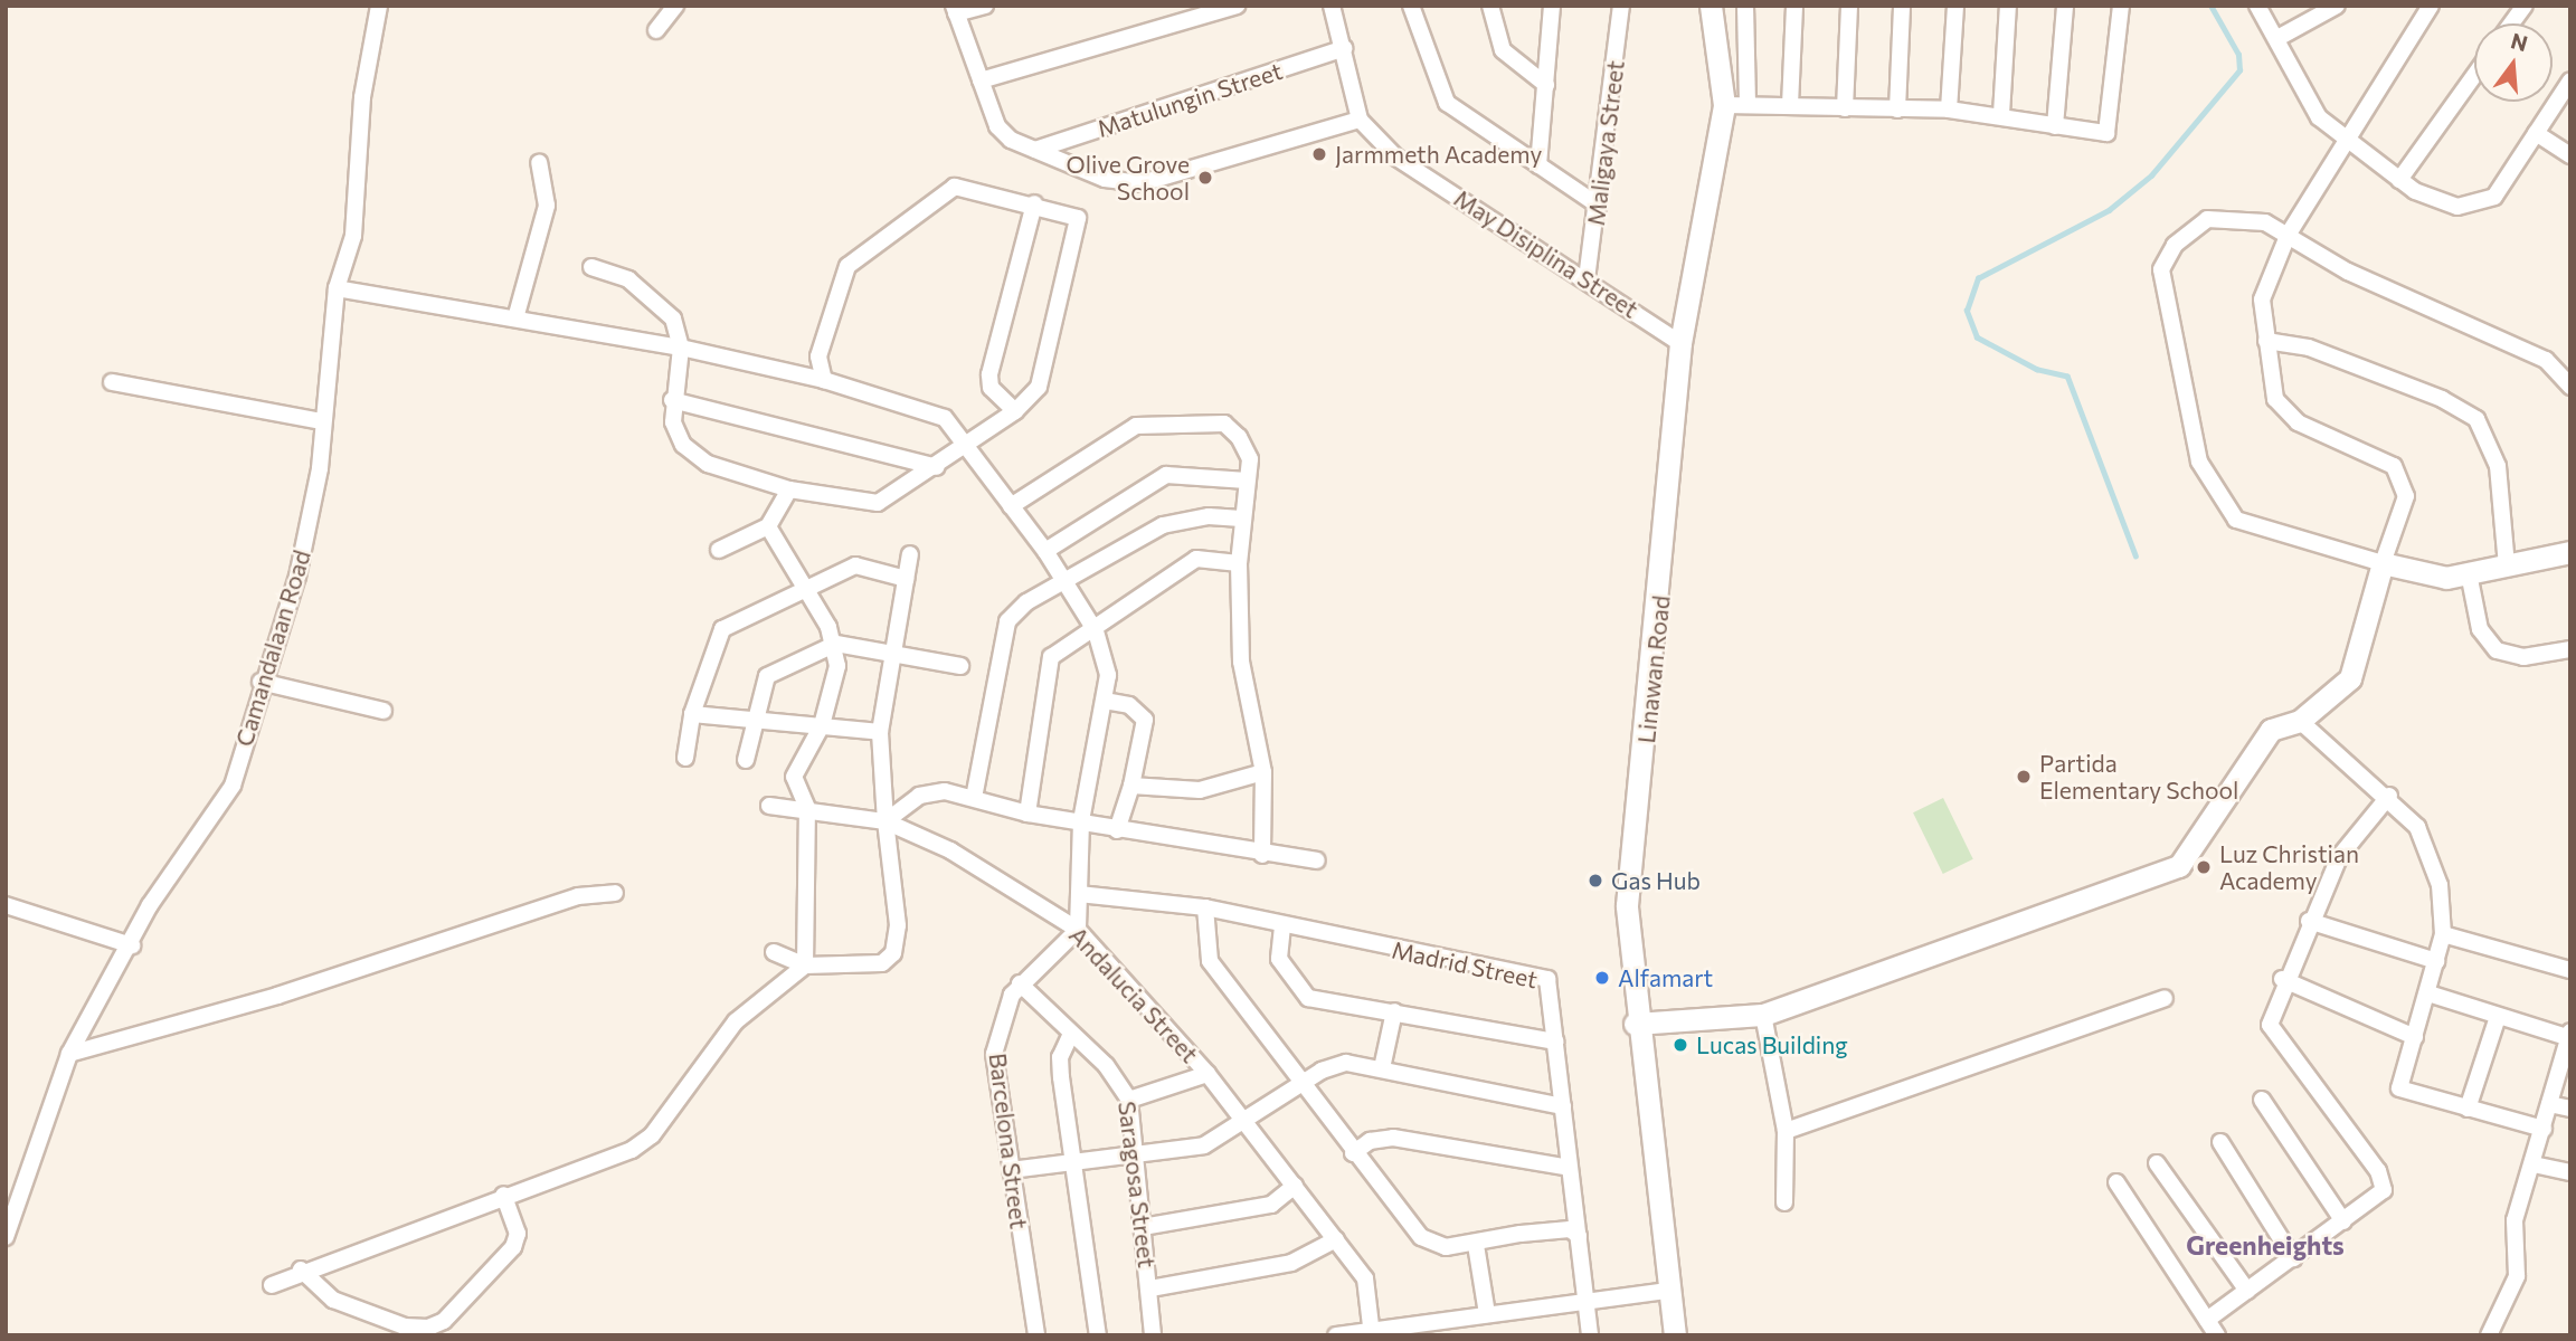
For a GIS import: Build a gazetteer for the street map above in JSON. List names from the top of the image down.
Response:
{
  "streets": {
    "street": [
      "Matulungin Street",
      "Maligaya Street",
      "May Disiplina Street",
      "Camandalaan Road",
      "Linawan Road",
      "Madrid Street",
      "Andalucia Street",
      "Barcelona Street",
      "Saragosa Street"
    ]
  },
  "crossings": [
    ["Maligaya Street", "May Disiplina Street"],
    ["May Disiplina Street", "Linawan Road"],
    ["Andalucia Street", "Barcelona Street"],
    ["Barcelona Street", "Saragosa Street"]
  ],
  "districts": ["Greenheights"],
  "places": [
    "Jarmmeth Academy",
    "Olive Grove School",
    "Partida Elementary School",
    "Luz Christian Academy",
    "Gas Hub",
    "Alfamart",
    "Lucas Building"
  ],
  "north": "top"
}
